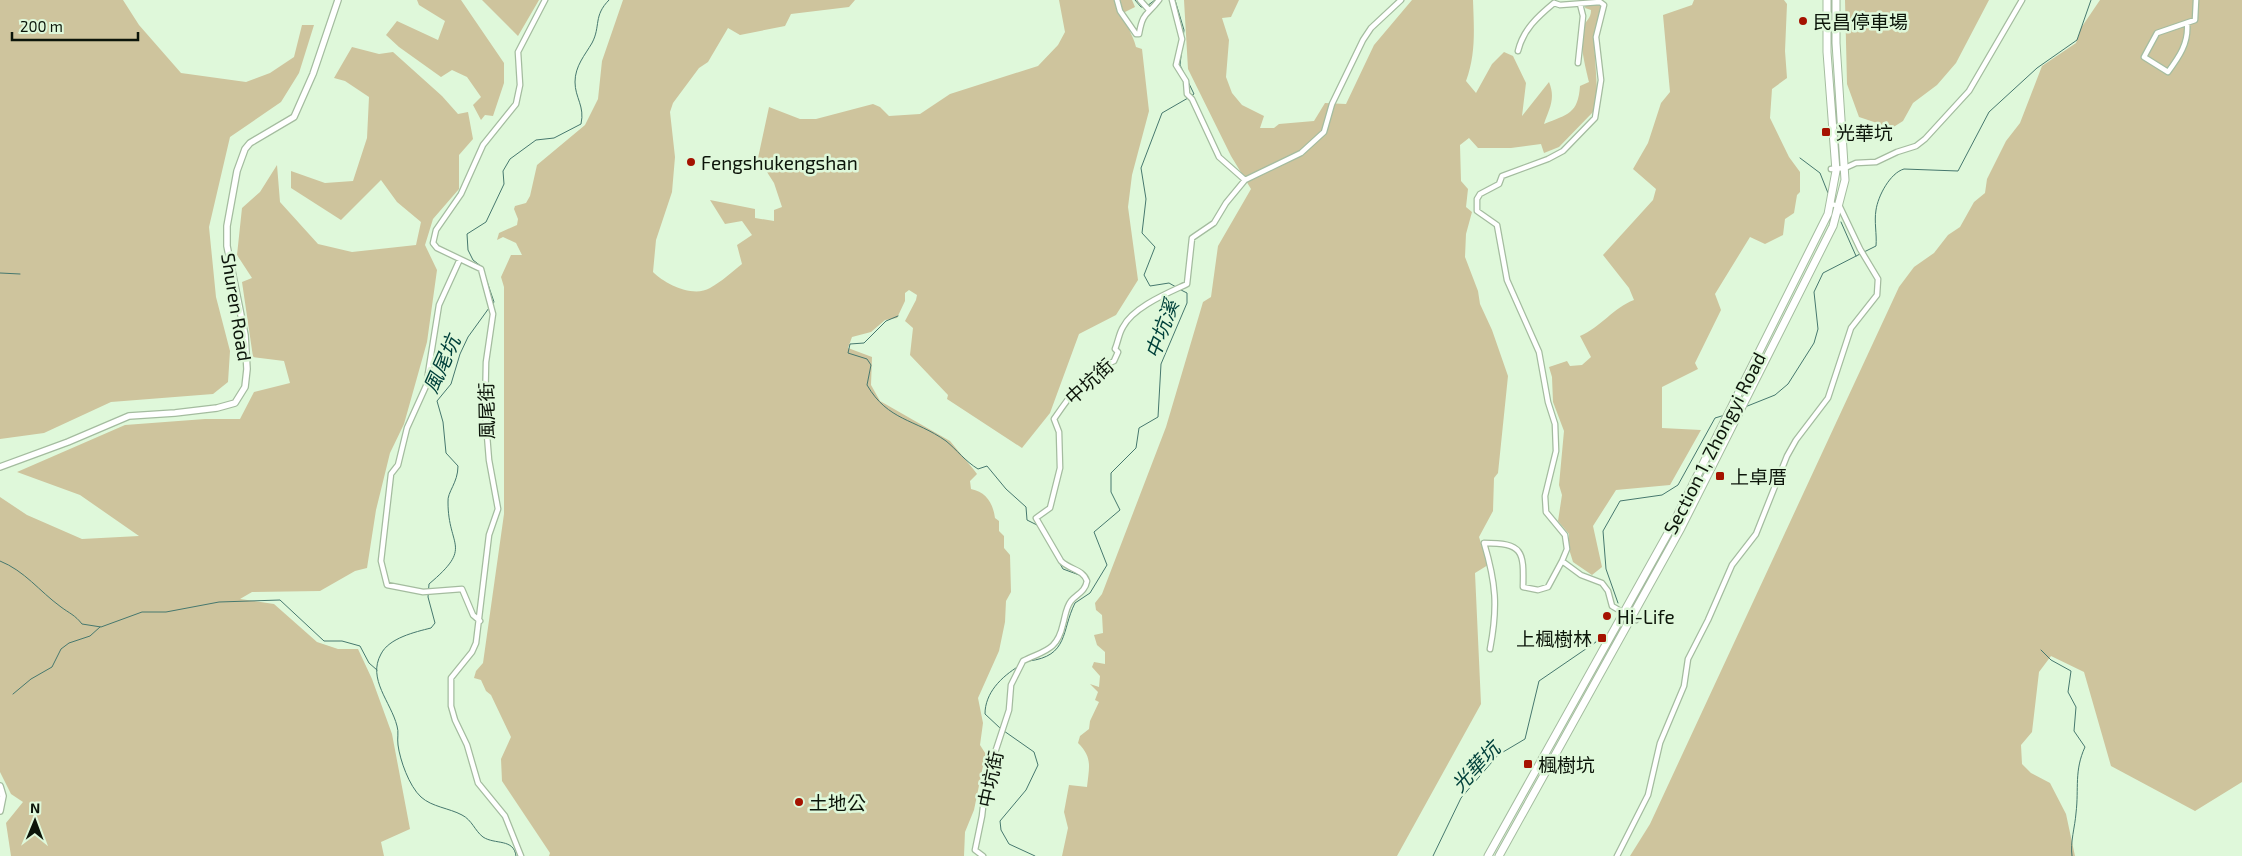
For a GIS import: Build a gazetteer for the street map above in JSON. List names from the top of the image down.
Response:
{
  "streets": {
    "main road": ["Section 1, Zhongyi Road"],
    "street": ["Shuren Road", "中坑街", "風尾街"]
  },
  "water": ["中坑溪", "風尾坑", "光華坑"],
  "places": {
    "other": [
      "民昌停車場",
      "Fengshukengshan",
      "Hi-Life",
      "土地公"
    ],
    "transit": [
      "光華坑",
      "上卓厝",
      "上楓樹林",
      "楓樹坑"
    ]
  },
  "scale_bar": "200 m",
  "north": "top"
}
